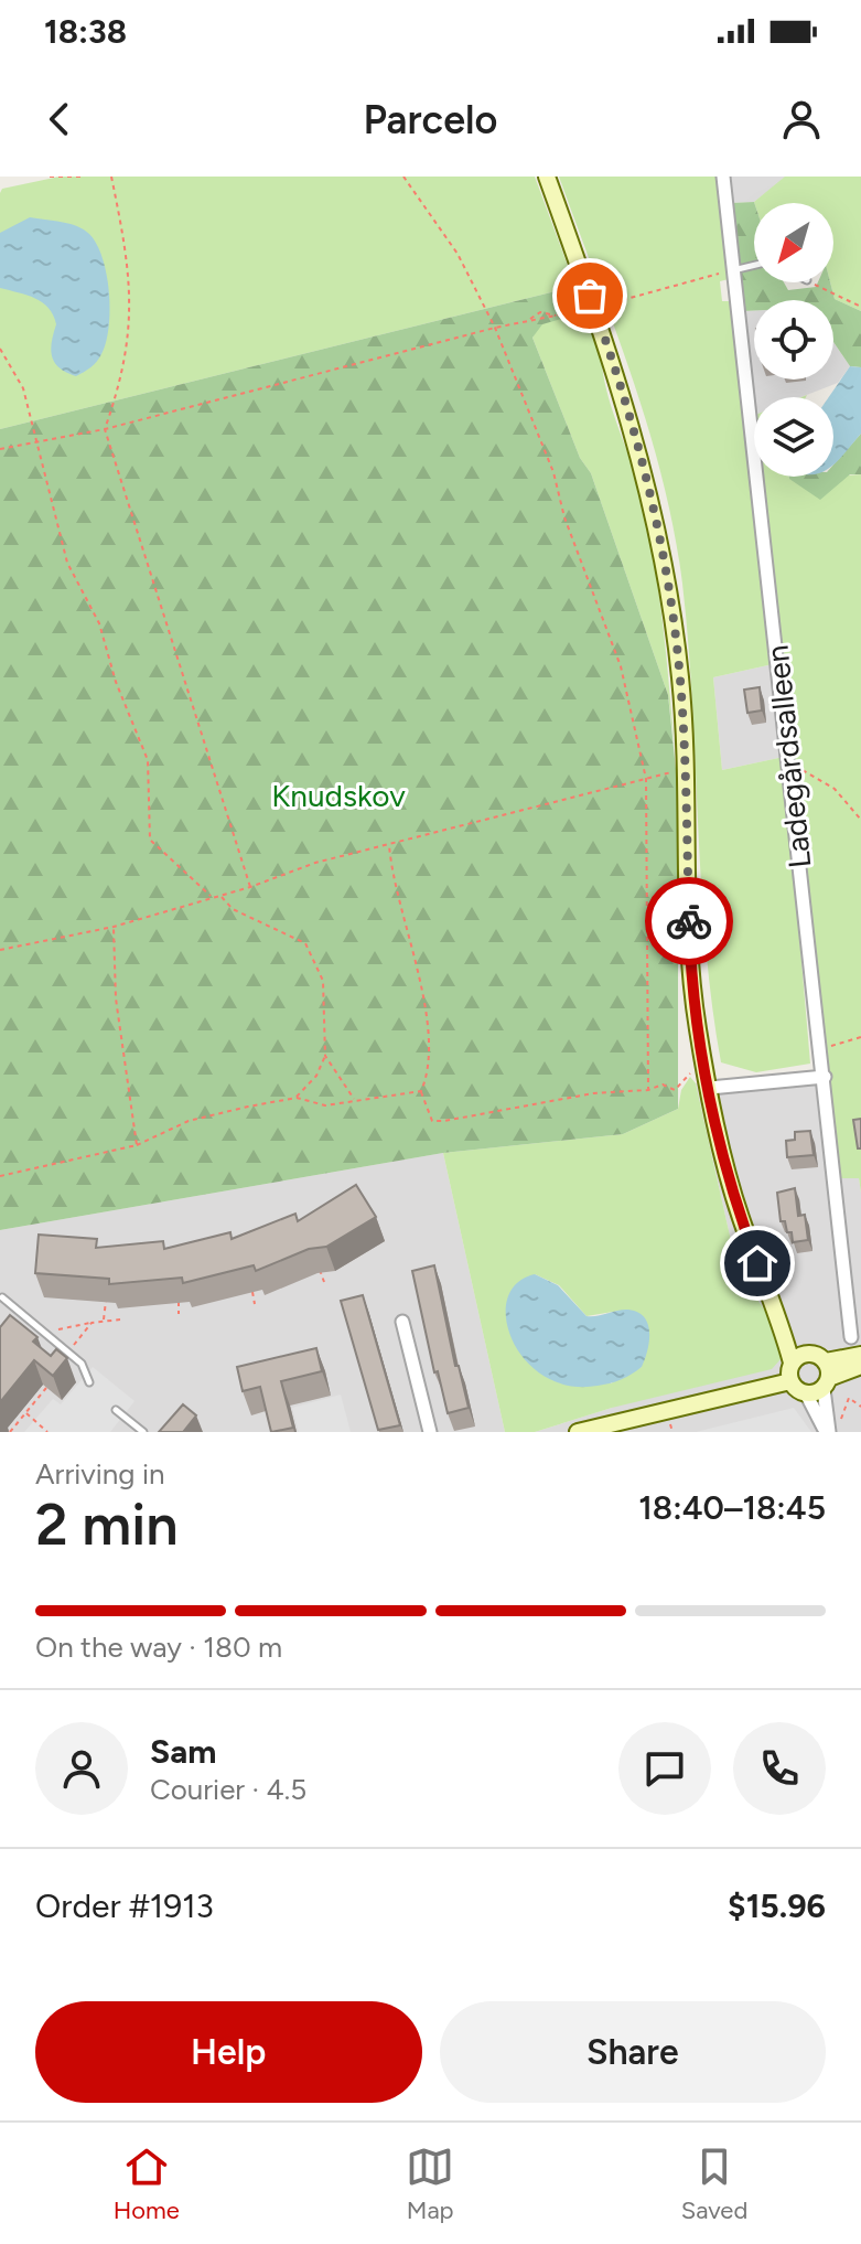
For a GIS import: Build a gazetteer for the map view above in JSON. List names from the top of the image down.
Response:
{
  "streets": {
    "street": ["Ladegårdsalleen"]
  },
  "parks": ["Knudskov"],
  "north": "bottom left",
  "page": {
    "status": "18:38",
    "header": "Parcelo",
    "heading": ["2 min", "Arriving in", "18:40–18:45"],
    "panel": [
      "Sam",
      "Courier · 4.5",
      "Order #1913",
      "$15.96"
    ],
    "bar": "On the way · 180 m",
    "buttons": ["Help", "Share"],
    "tabs": ["Home", "Map", "Saved"]
  }
}
